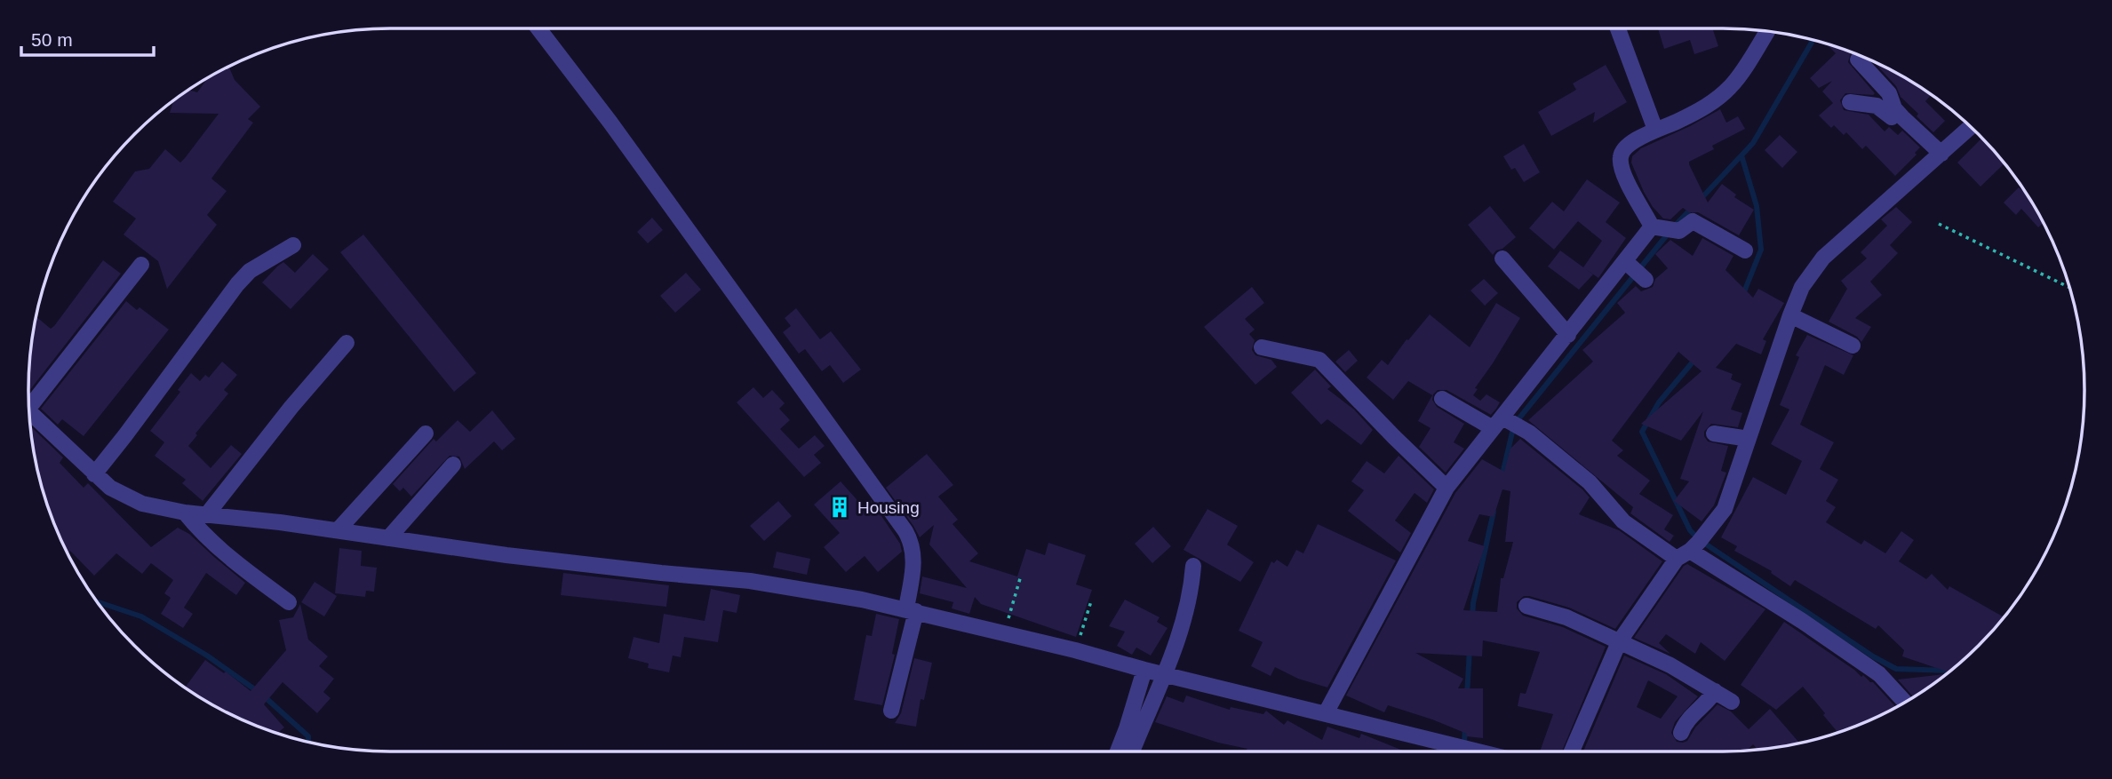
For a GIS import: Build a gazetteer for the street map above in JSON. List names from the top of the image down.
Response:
{
  "places": {
    "building": ["Housing"]
  },
  "scale_bar": "50 m"
}
